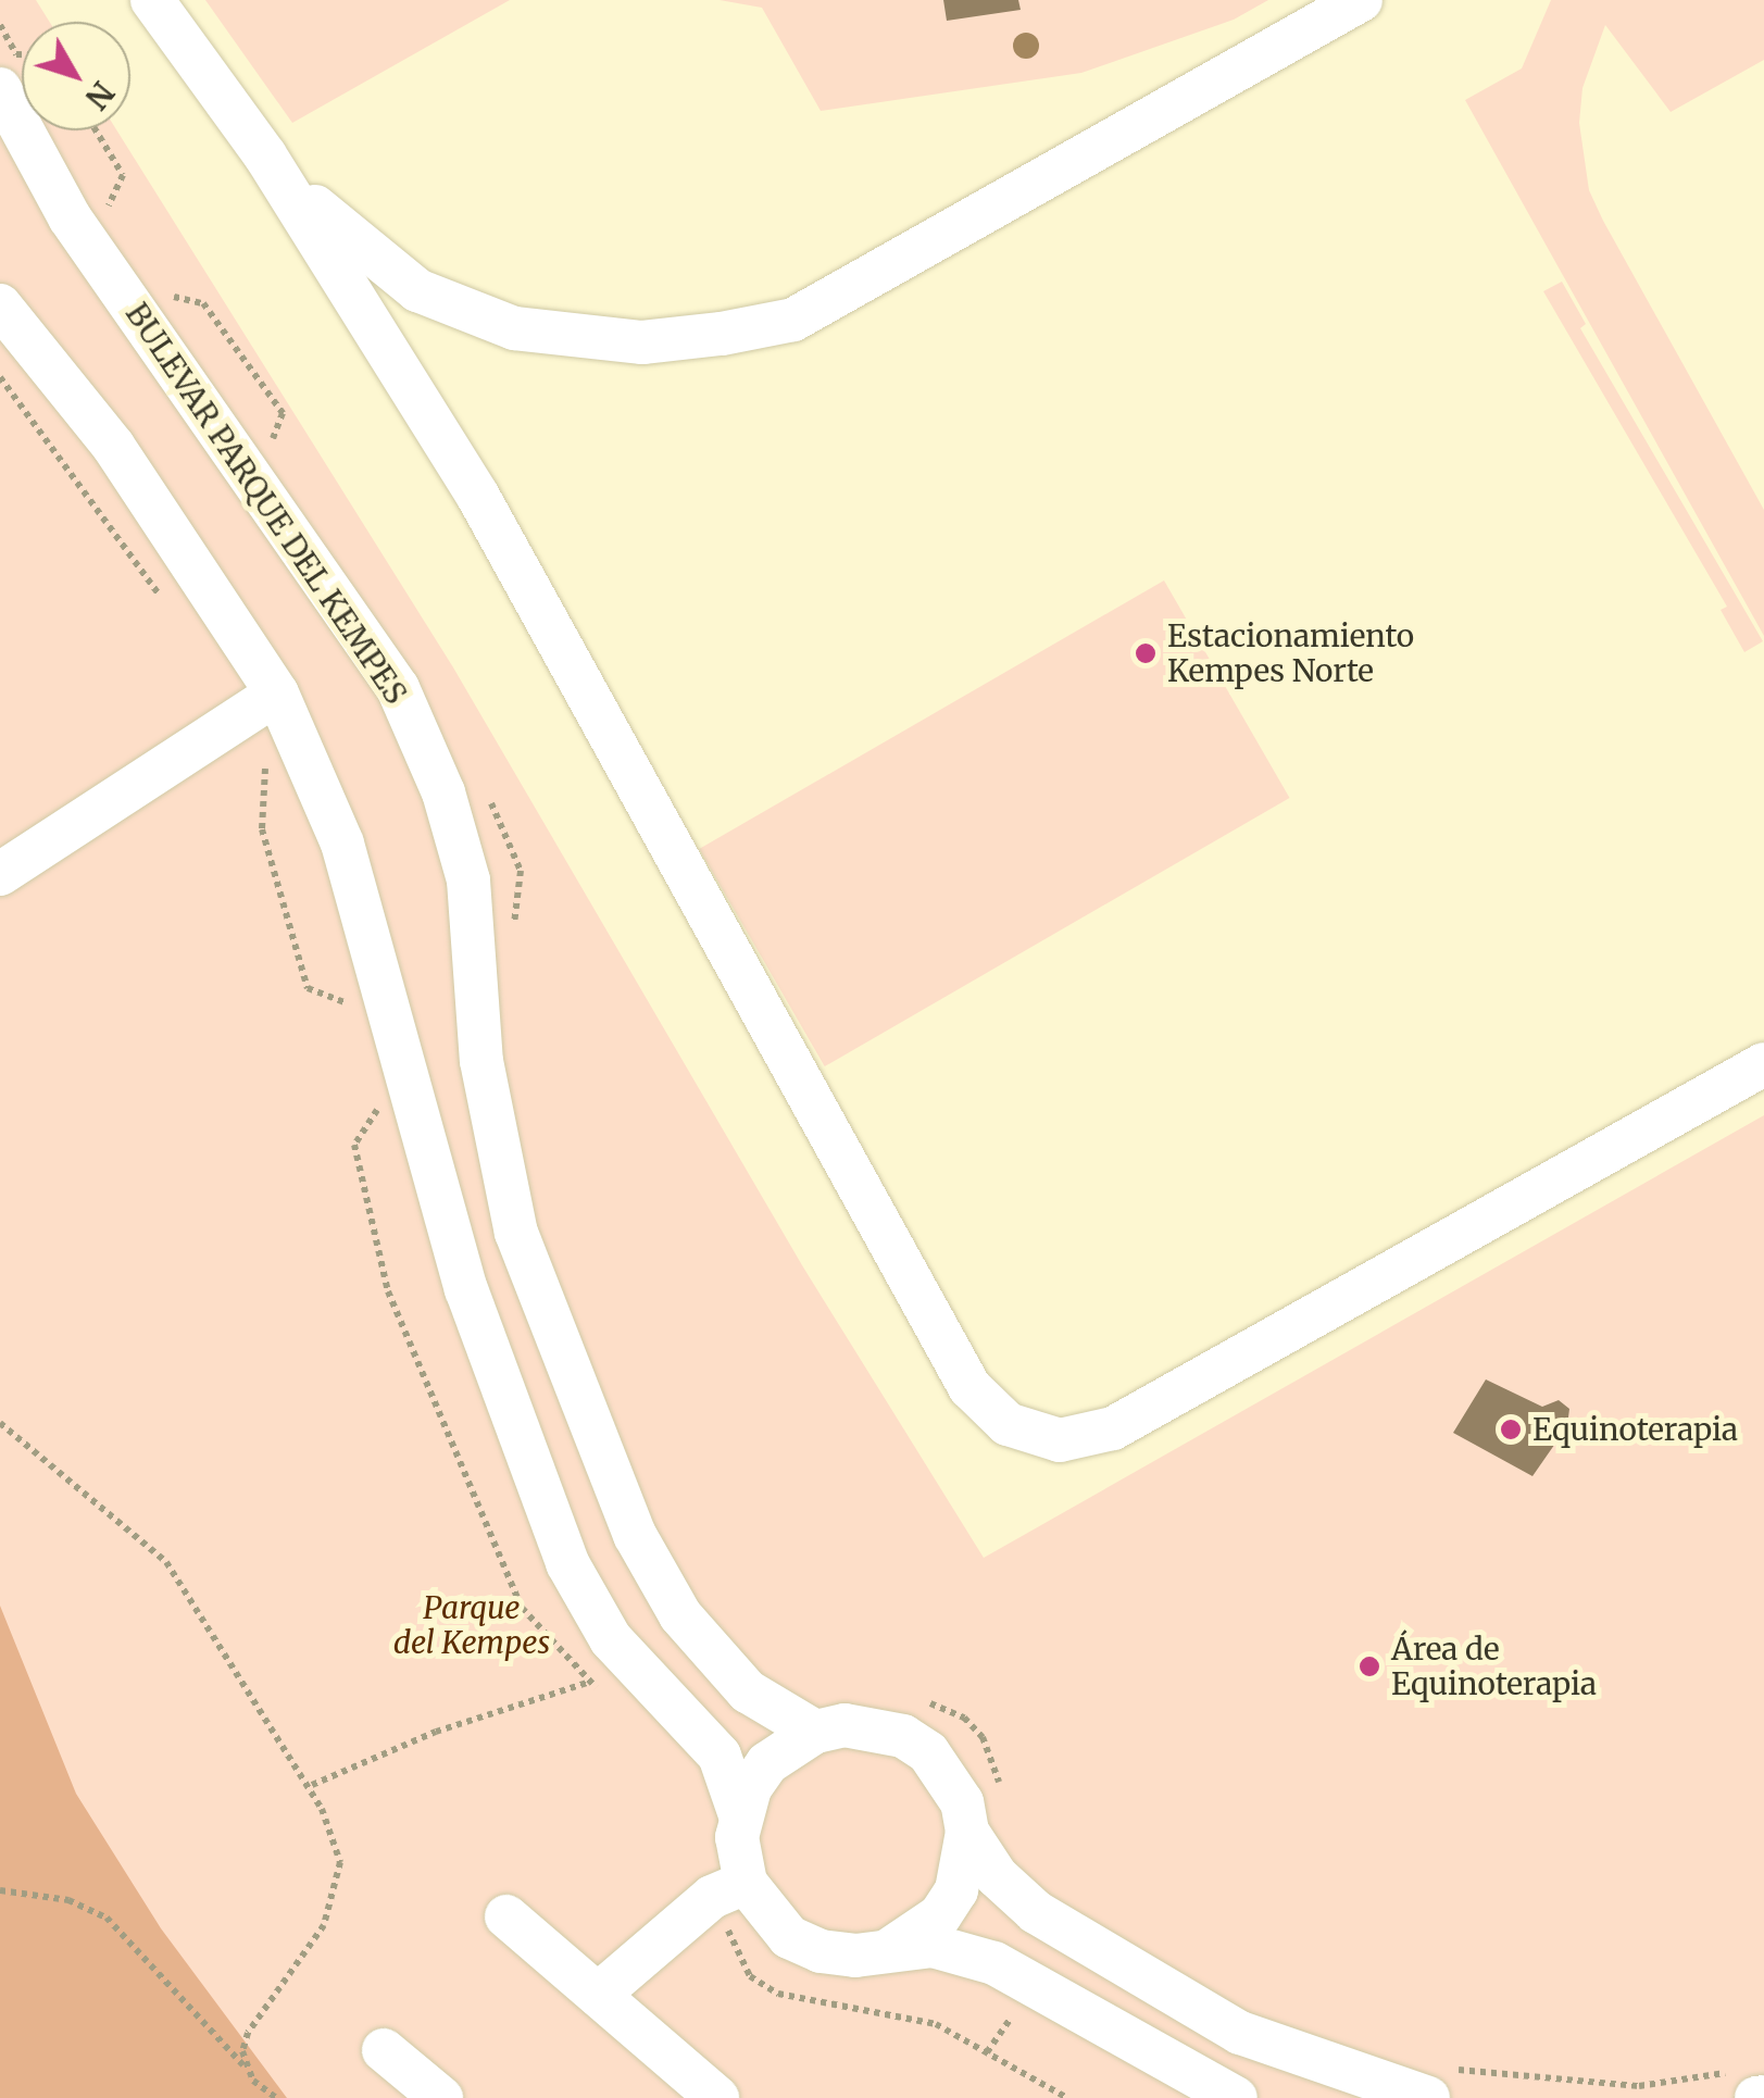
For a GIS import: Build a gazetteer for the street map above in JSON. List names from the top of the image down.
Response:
{
  "streets": {
    "street": ["BULEVAR PARQUE DEL KEMPES"]
  },
  "parks": ["Parque del Kempes"],
  "places": ["Estacionamiento Kempes Norte", "Equinoterapia", "Área de Equinoterapia"],
  "north": "bottom right"
}
